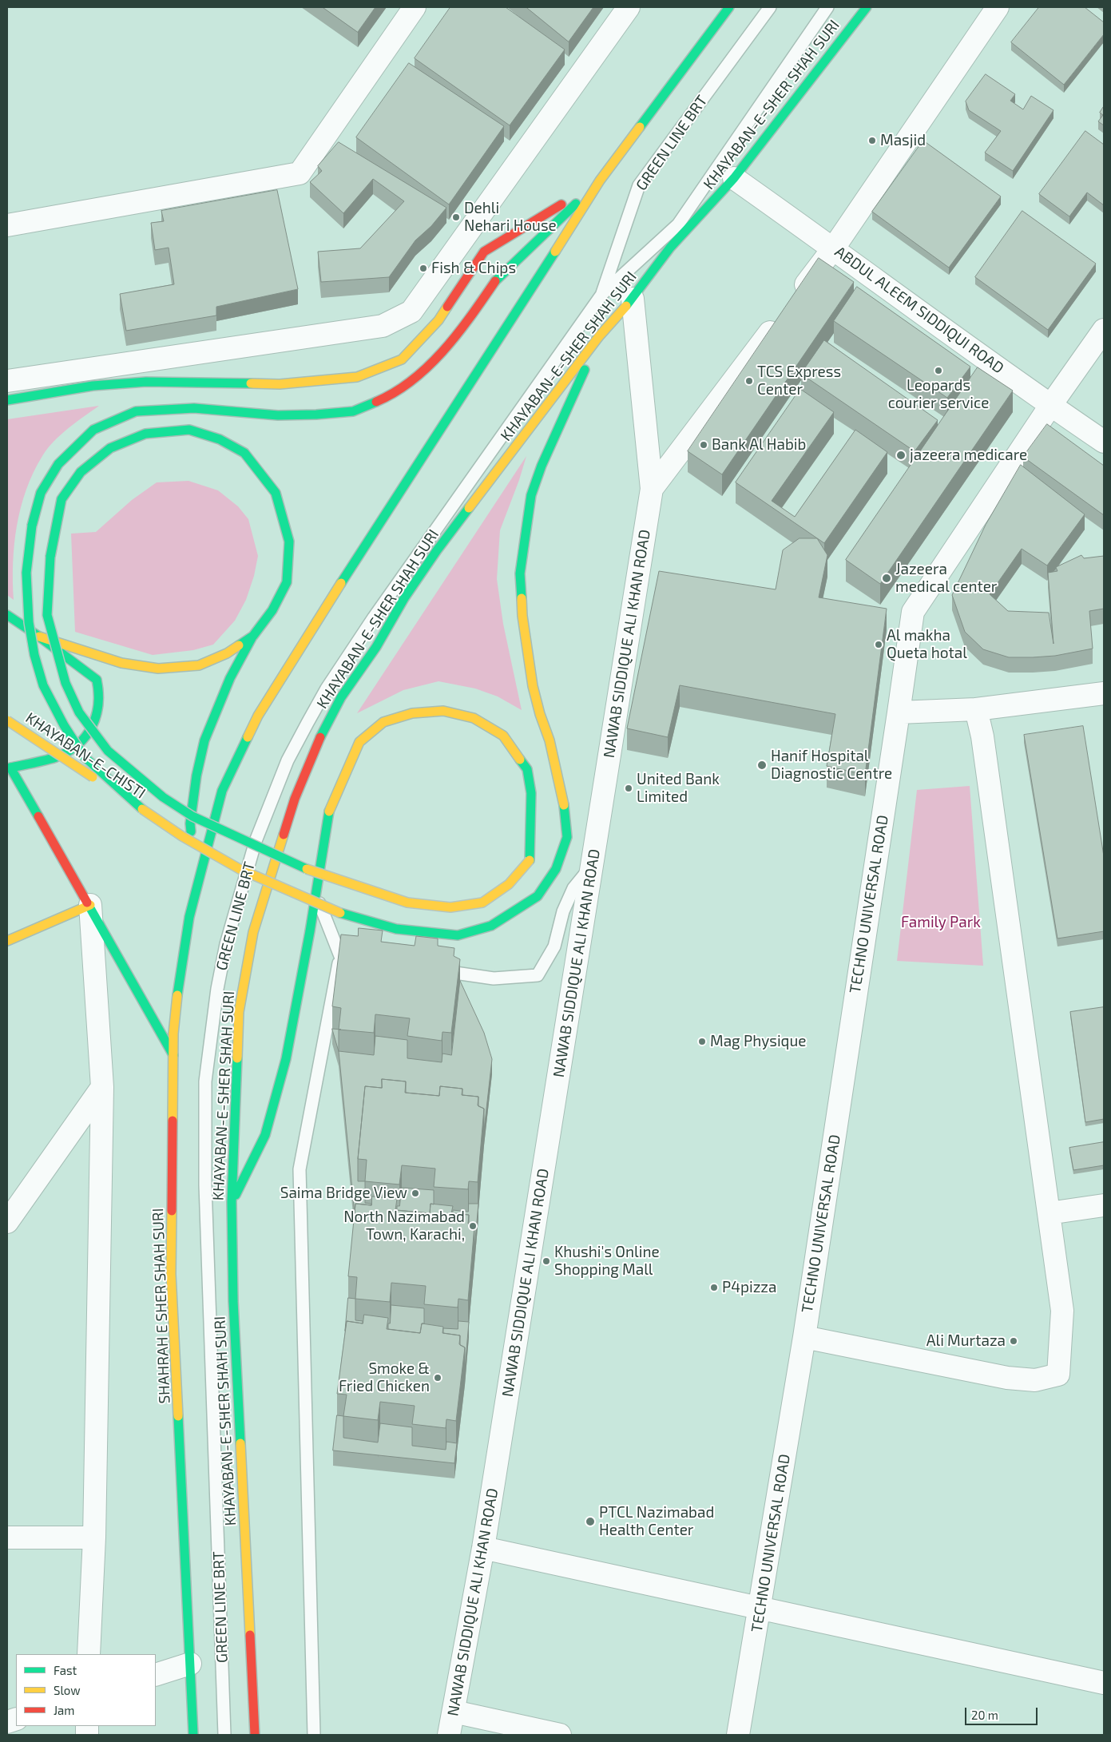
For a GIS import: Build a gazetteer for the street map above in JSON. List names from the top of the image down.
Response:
{
  "streets": {
    "main road": ["KHAYABAN-E-SHER SHAH SURI", "KHAYABAN-E-CHISTI", "SHAHRAH E SHER SHAH SURI"],
    "street": ["ABDUL ALEEM SIDDIQUI ROAD", "NAWAB SIDDIQUE ALI KHAN ROAD", "TECHNO UNIVERSAL ROAD"],
    "lane": ["GREEN LINE BRT"]
  },
  "crossings": [
    ["KHAYABAN-E-SHER SHAH SURI", "ABDUL ALEEM SIDDIQUI ROAD"],
    ["ABDUL ALEEM SIDDIQUI ROAD", "TECHNO UNIVERSAL ROAD"]
  ],
  "parks": ["Family Park"],
  "places": [
    "Masjid",
    "Dehli Nehari House",
    "Fish & Chips",
    "Leopards courier service",
    "TCS Express Center",
    "Bank Al Habib",
    "jazeera medicare",
    "Jazeera medical center",
    "Al makha Queta hotal",
    "Hanif Hospital Diagnostic Centre",
    "United Bank Limited",
    "Mag Physique",
    "Saima Bridge View",
    "North Nazimabad Town, Karachi,",
    "Khushi's Online Shopping Mall",
    "P4pizza",
    "Ali Murtaza",
    "Smoke & Fried Chicken",
    "PTCL Nazimabad Health Center"
  ],
  "legend": ["Fast", "Slow", "Jam"],
  "scale_bar": "20 m"
}
